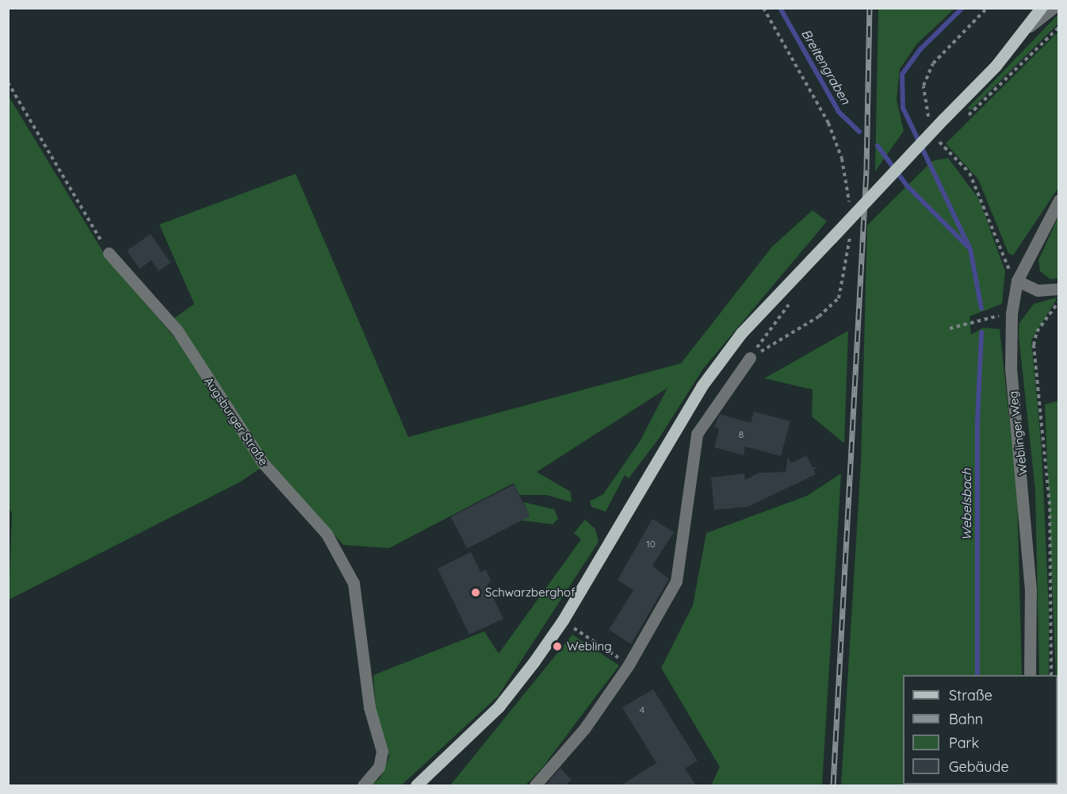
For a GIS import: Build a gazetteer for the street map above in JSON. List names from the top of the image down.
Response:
{
  "streets": {
    "street": ["Augsburger Straße", "Weblinger Weg"]
  },
  "water": ["Breitengraben", "Webelsbach"],
  "places": ["Schwarzberghof", "Webling"],
  "house_numbers": ["8", "10", "4"],
  "legend": [
    "Straße",
    "Bahn",
    "Park",
    "Gebäude"
  ]
}
